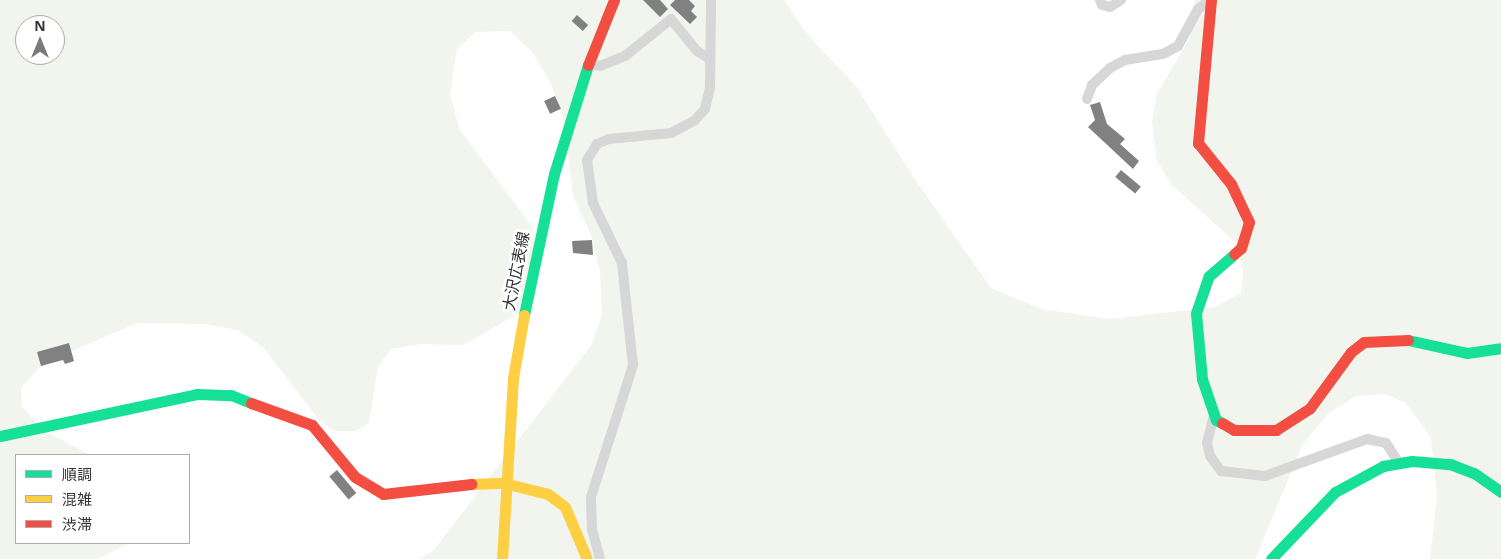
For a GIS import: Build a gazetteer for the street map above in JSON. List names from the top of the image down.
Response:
{
  "streets": {
    "street": ["大沢広表線"]
  },
  "legend": ["順調", "混雑", "渋滞"],
  "north": "top"
}
